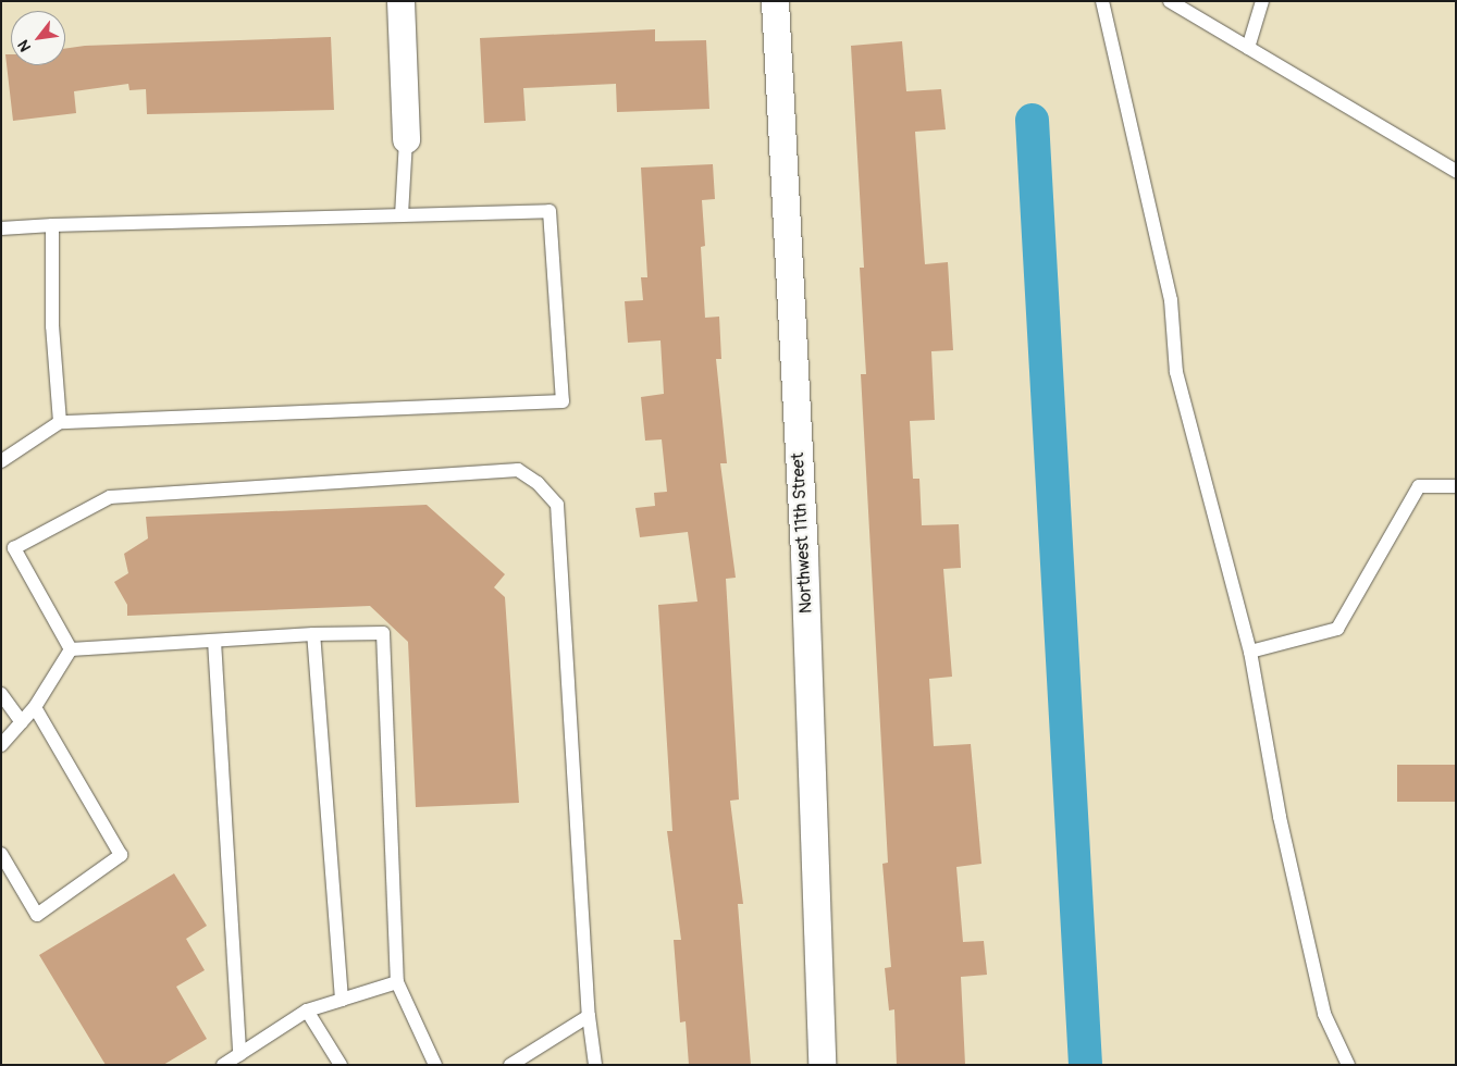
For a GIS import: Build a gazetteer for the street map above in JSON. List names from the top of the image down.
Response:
{
  "streets": {
    "street": ["Northwest 11th Street"]
  },
  "north": "bottom left"
}
